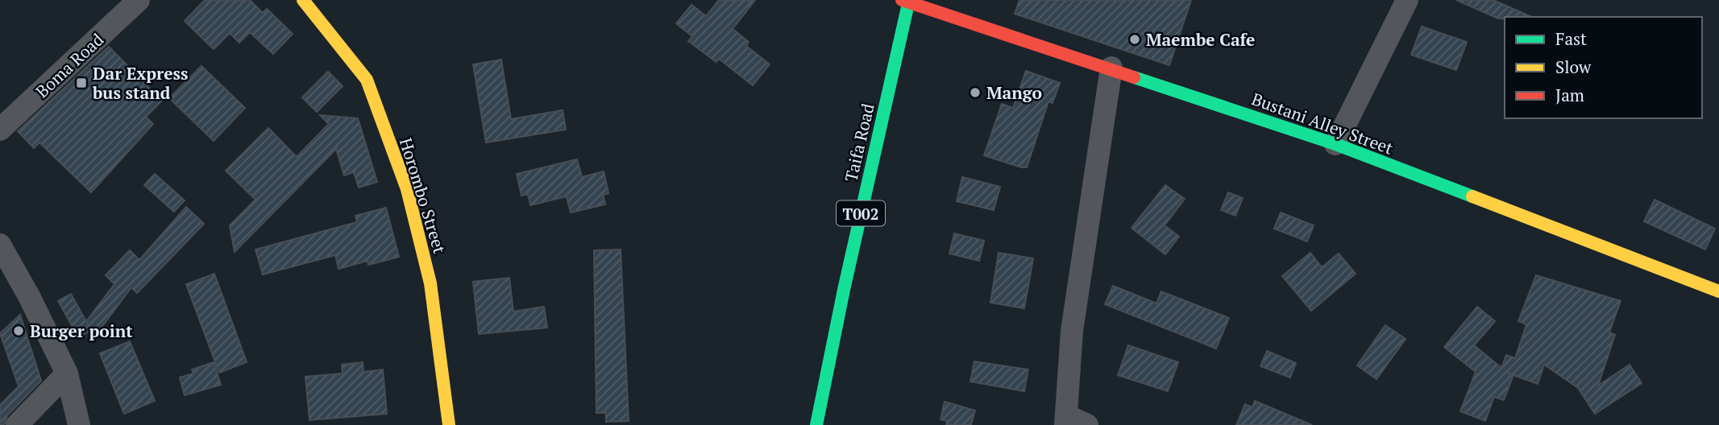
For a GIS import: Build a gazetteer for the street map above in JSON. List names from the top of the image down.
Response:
{
  "streets": {
    "main road": [
      "Bustani Alley Street",
      "Taifa Road",
      "Horombo Street",
      "T002"
    ],
    "street": ["Boma Road"]
  },
  "crossings": [
    ["Bustani Alley Street", "Taifa Road"]
  ],
  "places": {
    "other": ["Maembe Cafe", "Mango", "Burger point"],
    "transit": ["Dar Express bus stand"]
  },
  "legend": ["Fast", "Slow", "Jam"]
}
